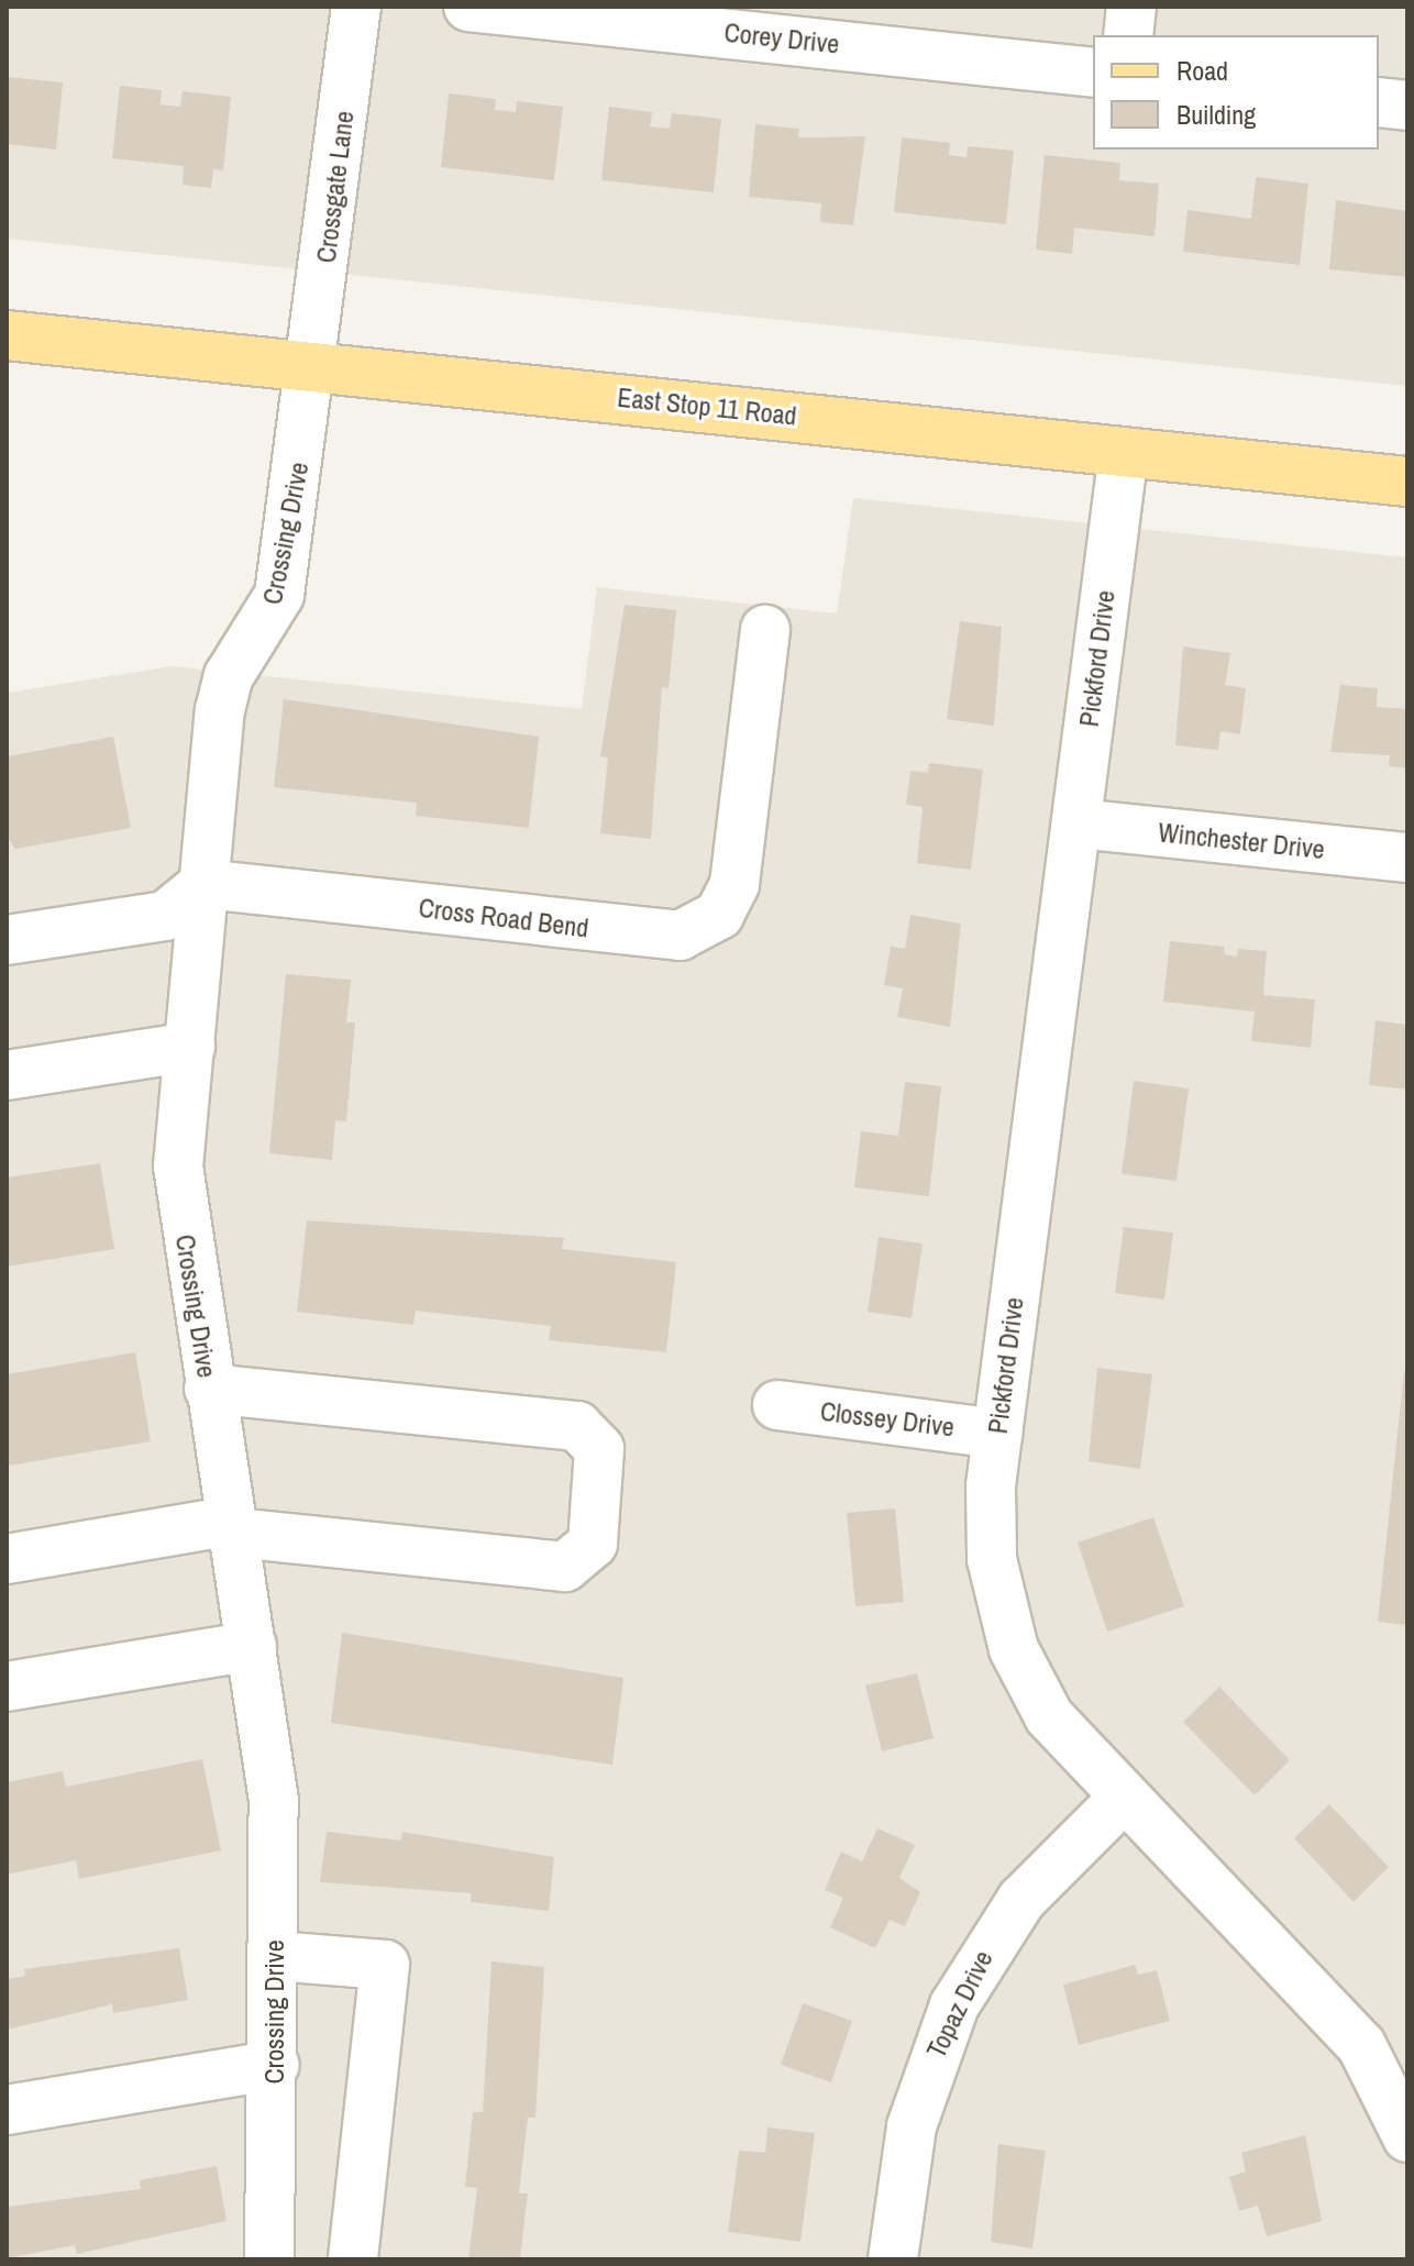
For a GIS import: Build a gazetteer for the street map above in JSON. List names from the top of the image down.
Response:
{
  "streets": {
    "main road": ["East Stop 11 Road"],
    "street": [
      "Corey Drive",
      "Crossgate Lane",
      "Crossing Drive",
      "Pickford Drive",
      "Winchester Drive",
      "Cross Road Bend",
      "Clossey Drive",
      "Topaz Drive"
    ]
  },
  "crossings": [
    ["Crossgate Lane", "East Stop 11 Road"],
    ["Crossgate Lane", "Crossing Drive"],
    ["East Stop 11 Road", "Crossing Drive"],
    ["East Stop 11 Road", "Pickford Drive"],
    ["Crossing Drive", "Cross Road Bend"],
    ["Pickford Drive", "Winchester Drive"],
    ["Pickford Drive", "Clossey Drive"],
    ["Pickford Drive", "Topaz Drive"]
  ],
  "legend": ["Road", "Building"]
}
